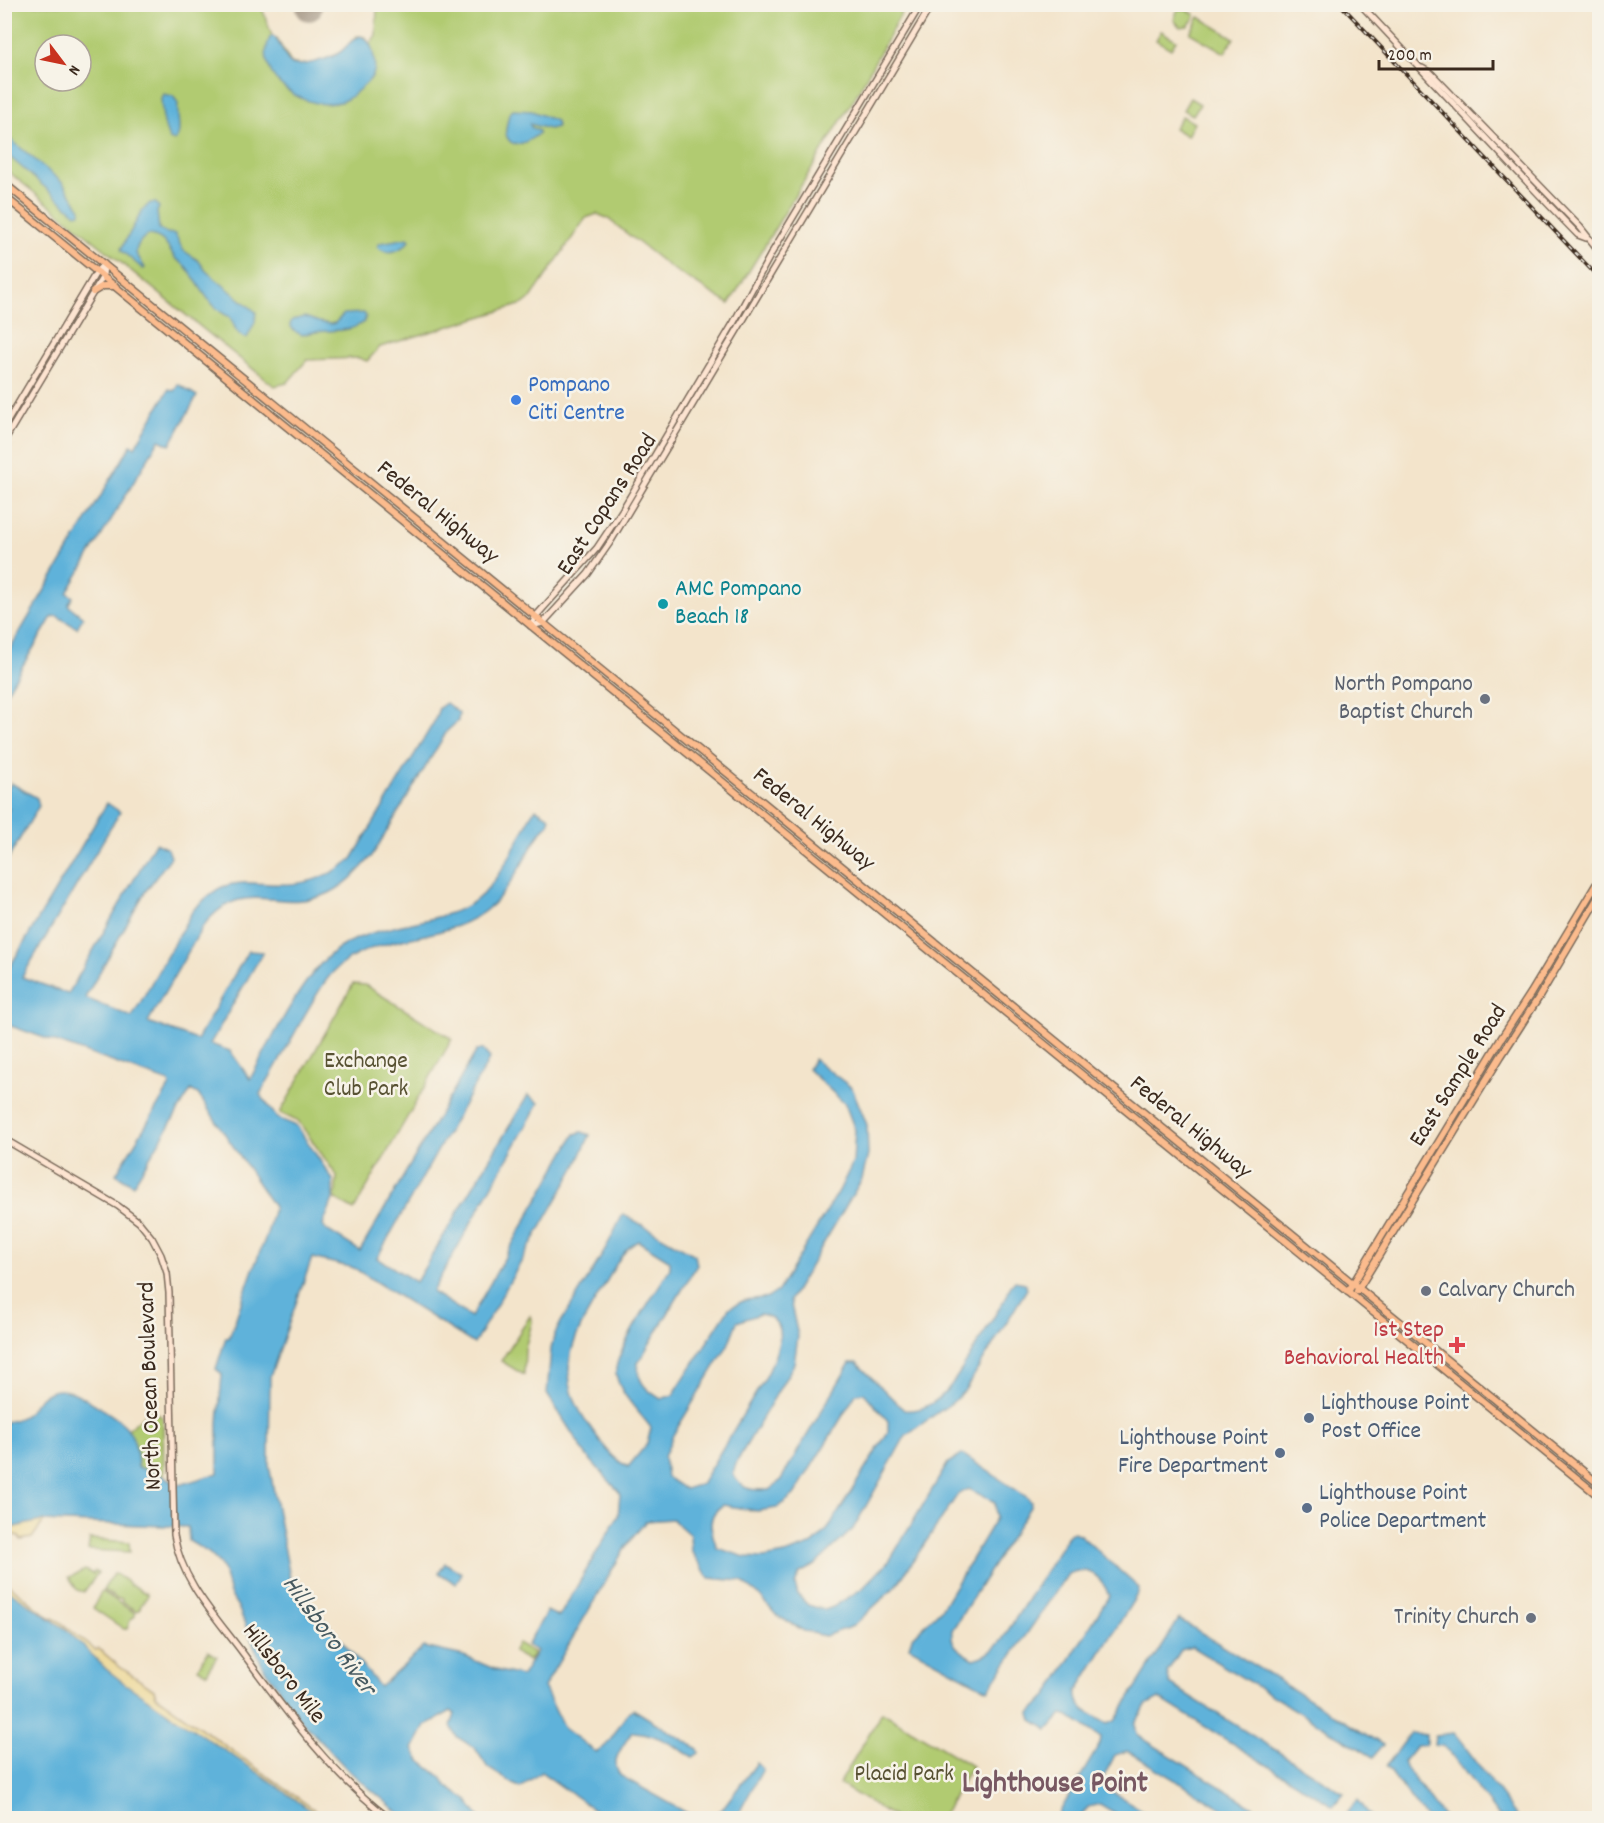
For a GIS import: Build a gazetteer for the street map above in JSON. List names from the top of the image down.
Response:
{
  "streets": {
    "main road": [
      "East Copans Road",
      "Federal Highway",
      "East Sample Road",
      "North Ocean Boulevard",
      "Hillsboro Mile"
    ]
  },
  "crossings": [
    ["East Copans Road", "Federal Highway"],
    ["Federal Highway", "East Sample Road"],
    ["North Ocean Boulevard", "Hillsboro Mile"]
  ],
  "districts": ["Lighthouse Point"],
  "water": ["Hillsboro River"],
  "parks": ["Exchange Club Park", "Placid Park"],
  "places": {
    "other": [
      "Pompano Citi Centre",
      "AMC Pompano Beach 18",
      "North Pompano Baptist Church",
      "Calvary Church",
      "Lighthouse Point Post Office",
      "Lighthouse Point Fire Department",
      "Lighthouse Point Police Department",
      "Trinity Church"
    ],
    "health": ["1st Step Behavioral Health"]
  },
  "scale_bar": "200 m",
  "north": "bottom right"
}
